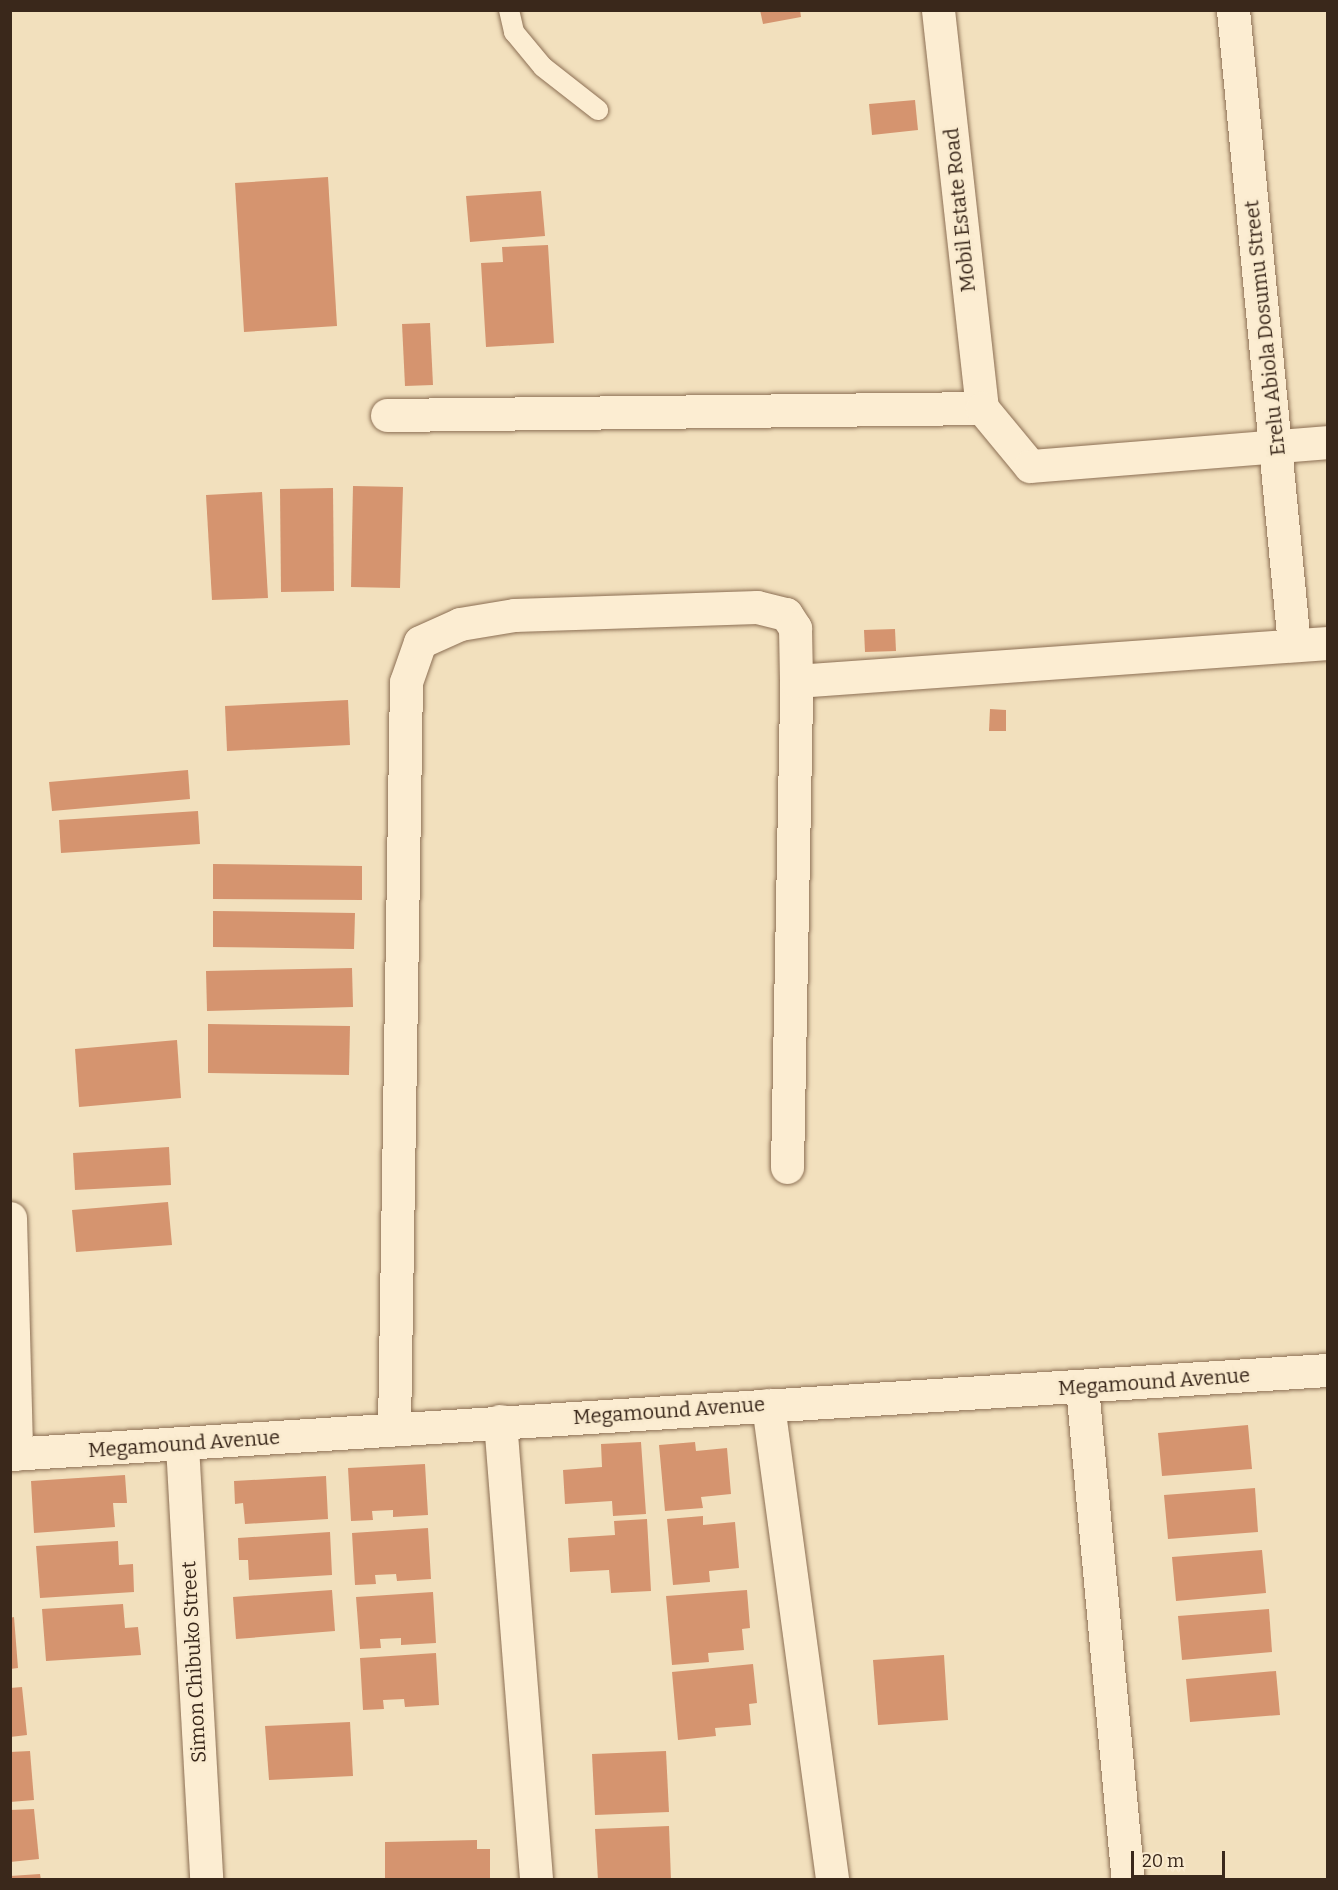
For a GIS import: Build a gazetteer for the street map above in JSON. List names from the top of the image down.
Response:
{
  "streets": {
    "street": [
      "Mobil Estate Road",
      "Erelu Abiola Dosumu Street",
      "Megamound Avenue",
      "Simon Chibuko Street"
    ]
  },
  "crossings": [
    ["Megamound Avenue", "Simon Chibuko Street"]
  ],
  "scale_bar": "20 m"
}
